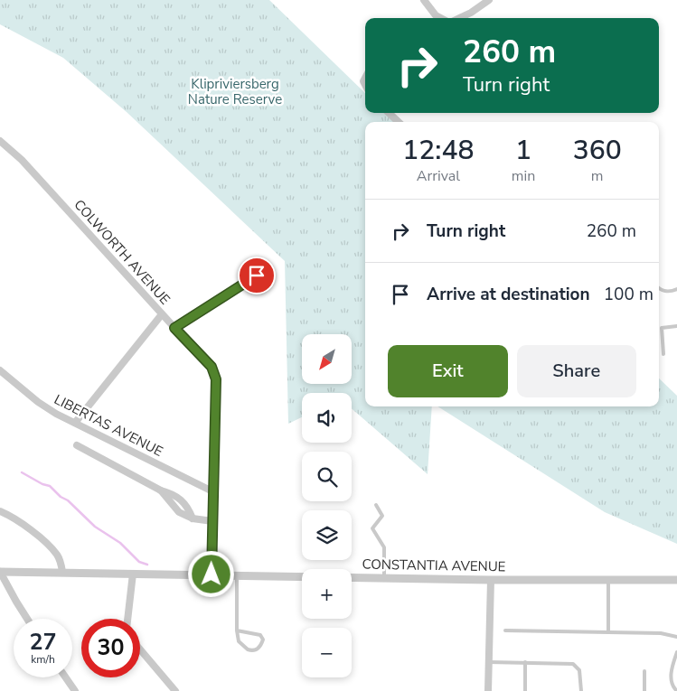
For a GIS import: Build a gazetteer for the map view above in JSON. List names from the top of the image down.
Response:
{
  "streets": {
    "street": ["COLWORTH AVENUE", "LIBERTAS AVENUE", "CONSTANTIA AVENUE"]
  },
  "crossings": [
    ["COLWORTH AVENUE", "LIBERTAS AVENUE"],
    ["COLWORTH AVENUE", "CONSTANTIA AVENUE"]
  ],
  "parks": ["Klipriviersberg Nature Reserve"],
  "north": "bottom left",
  "page": {
    "turn": ["260 m", "Turn right"],
    "eta": [
      "12:48",
      "Arrival",
      "1",
      "min",
      "360",
      "m"
    ],
    "list": [
      {
        "name": "Turn right",
        "value": "260 m"
      },
      {
        "name": "Arrive at destination",
        "value": "100 m"
      }
    ],
    "map_buttons": ["+", "−"],
    "buttons": ["Exit", "Share"],
    "speed": "27 km/h",
    "limit": "30"
  }
}
